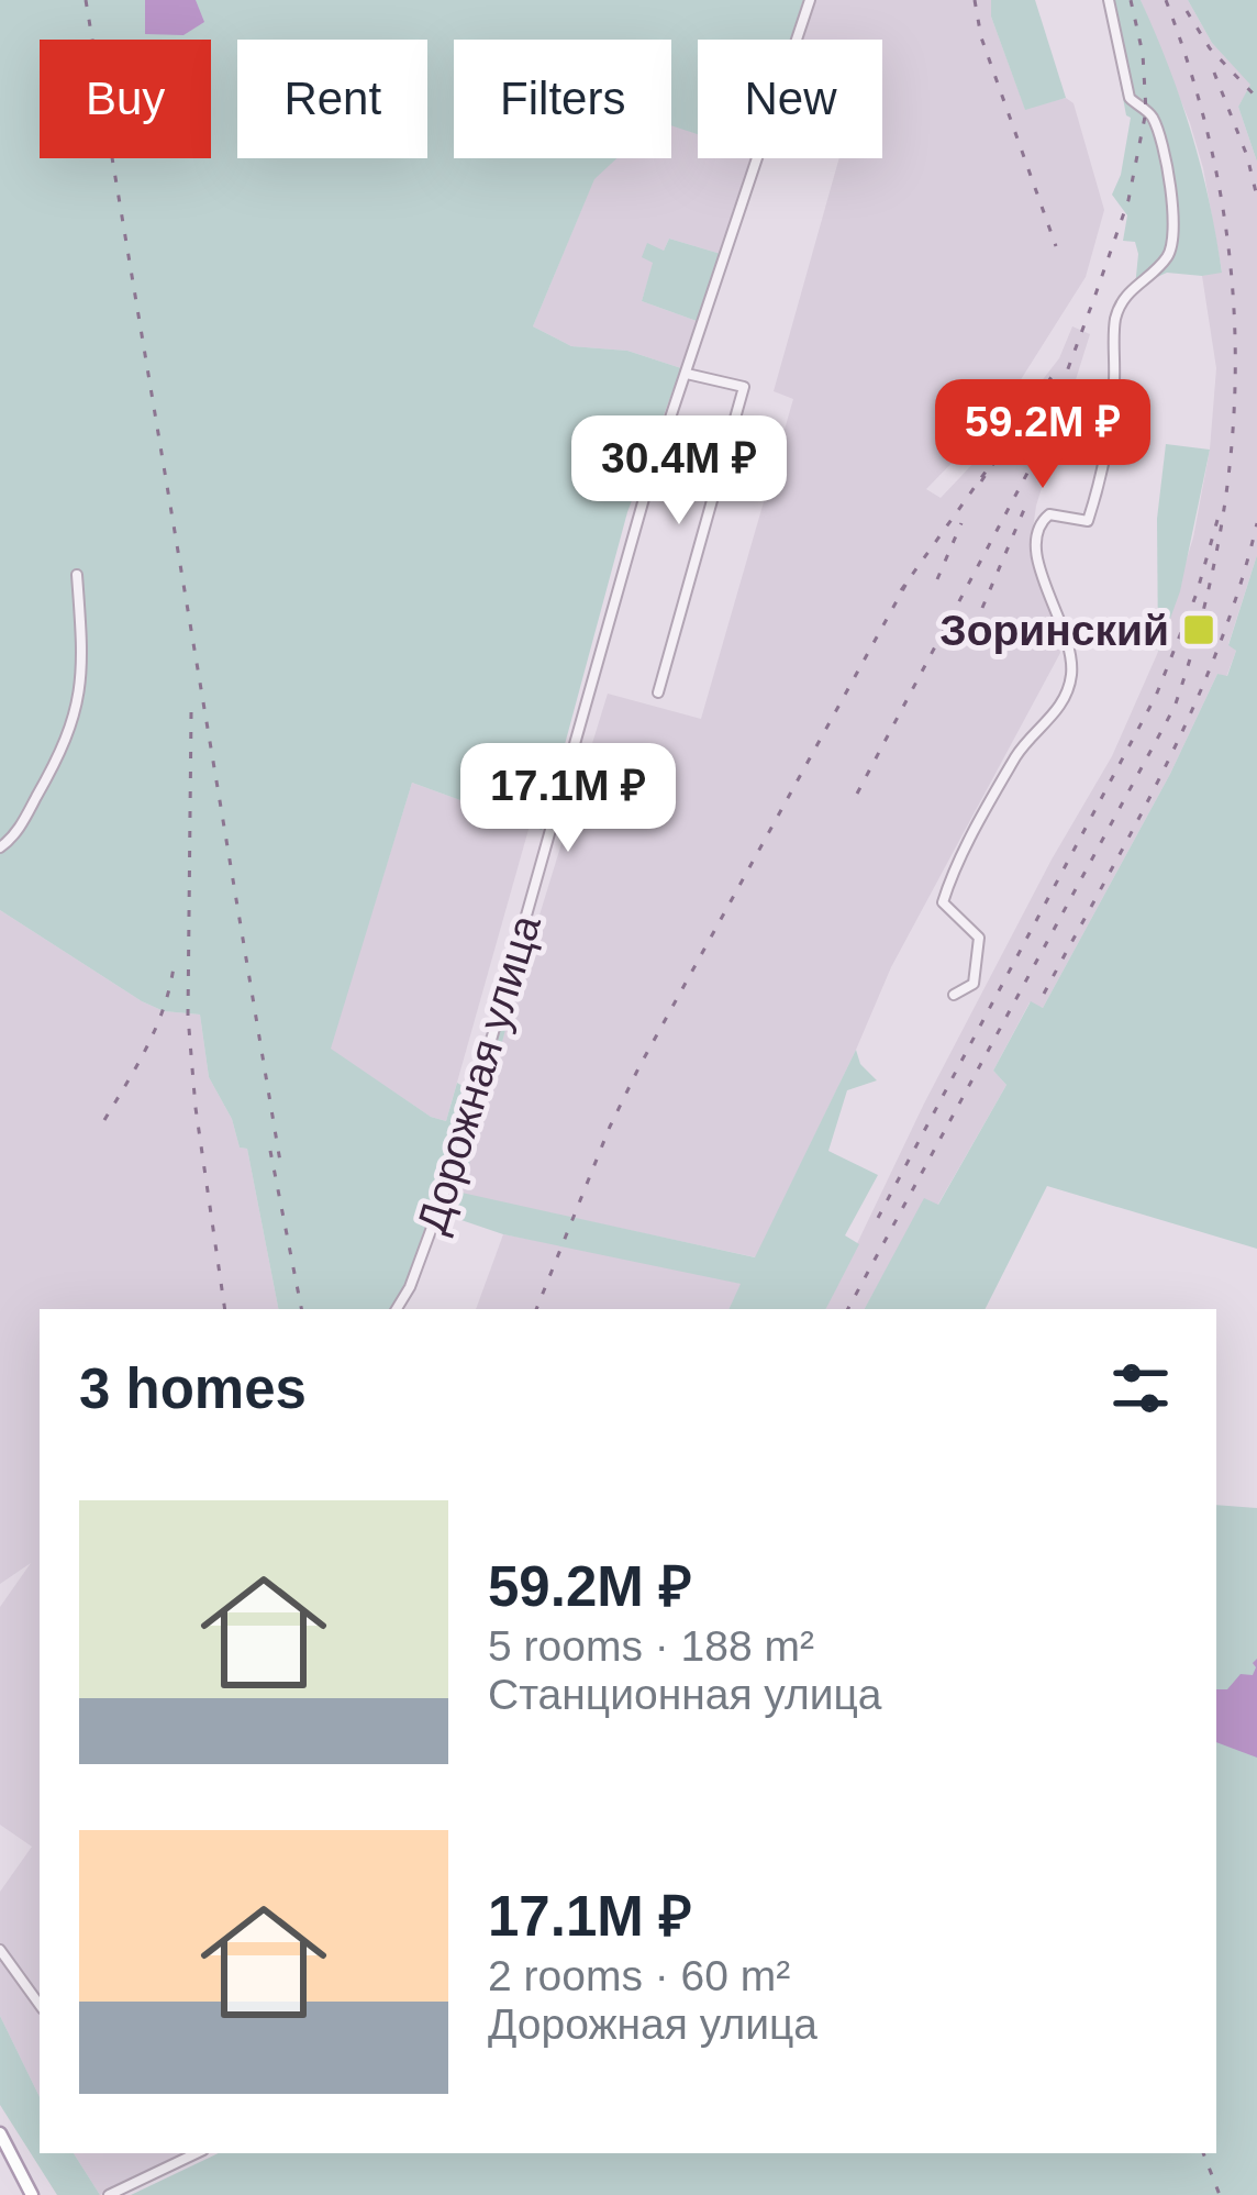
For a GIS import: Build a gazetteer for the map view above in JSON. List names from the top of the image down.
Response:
{
  "streets": {
    "street": ["Дорожная улица"]
  },
  "places": {
    "transit": ["Зоринский"]
  },
  "page": {
    "chip": [
      "Buy",
      "Rent",
      "Filters",
      "New"
    ],
    "price": ["59.2M ₽", "30.4M ₽", "17.1M ₽"],
    "heading": "3 homes",
    "list": [
      {
        "name": "59.2M ₽",
        "note": "5 rooms · 188 m² · Станционная улица"
      },
      {
        "name": "17.1M ₽",
        "note": "2 rooms · 60 m² · Дорожная улица"
      }
    ]
  }
}
